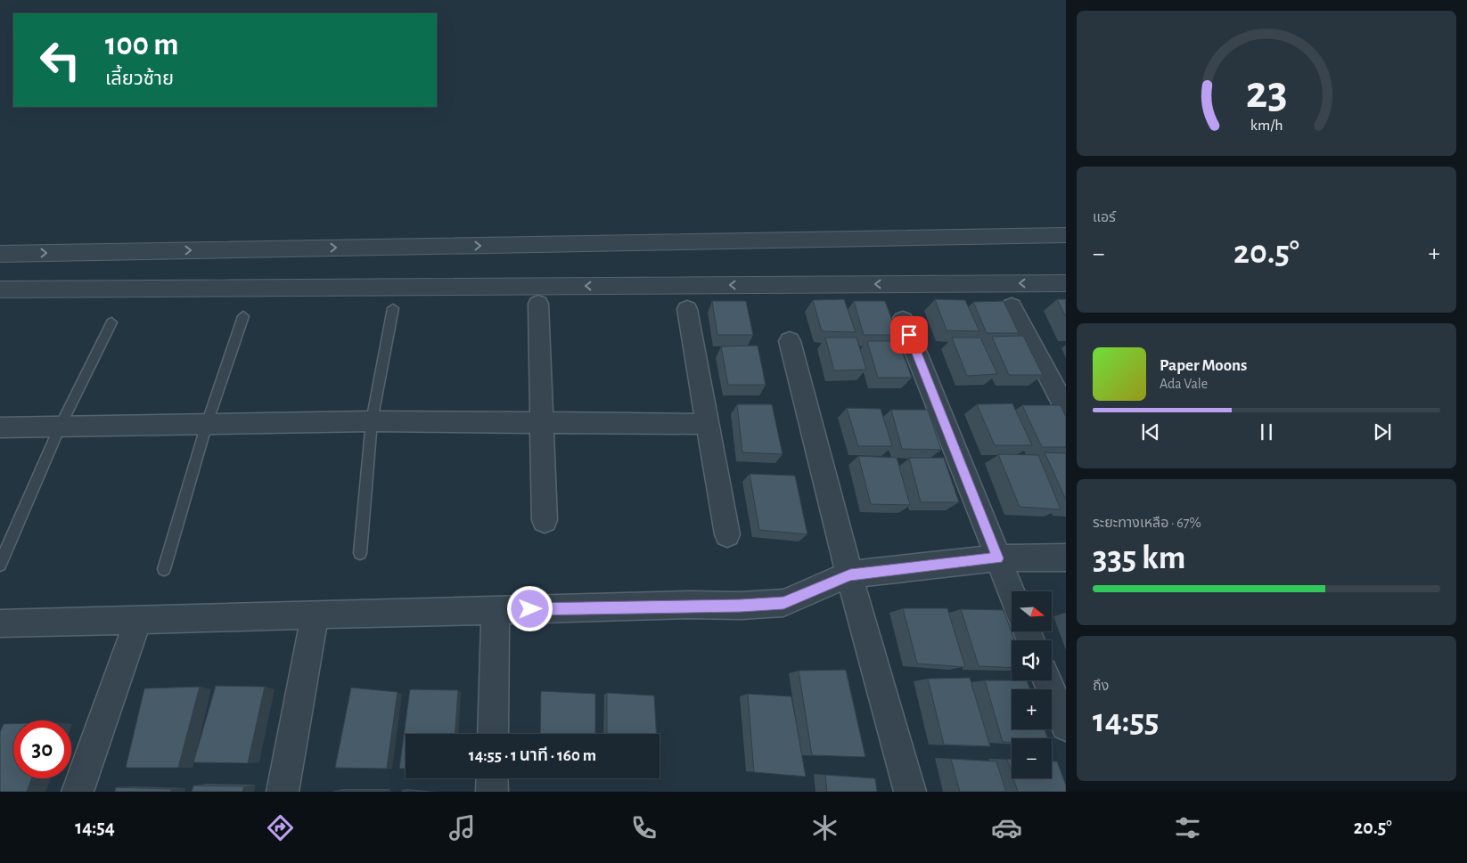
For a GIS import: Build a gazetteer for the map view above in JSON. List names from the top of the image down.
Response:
{
  "north": "right",
  "page": {
    "turn": ["100 m", "เลี้ยวซ้าย"],
    "tile": [
      "แอร์",
      ["ระยะทางเหลือ · 67%", "335 km"],
      ["ถึง", "14:55"]
    ],
    "heat": ["−", "20.5°", "+"],
    "song": ["Paper Moons", "Ada Vale"],
    "map_buttons": ["+", "−"],
    "limit": "30",
    "trip": "14:55 · 1 นาที · 160 m",
    "tabs": ["14:54", "20.5°"],
    "gauge": ["23", "km/h"]
  }
}
